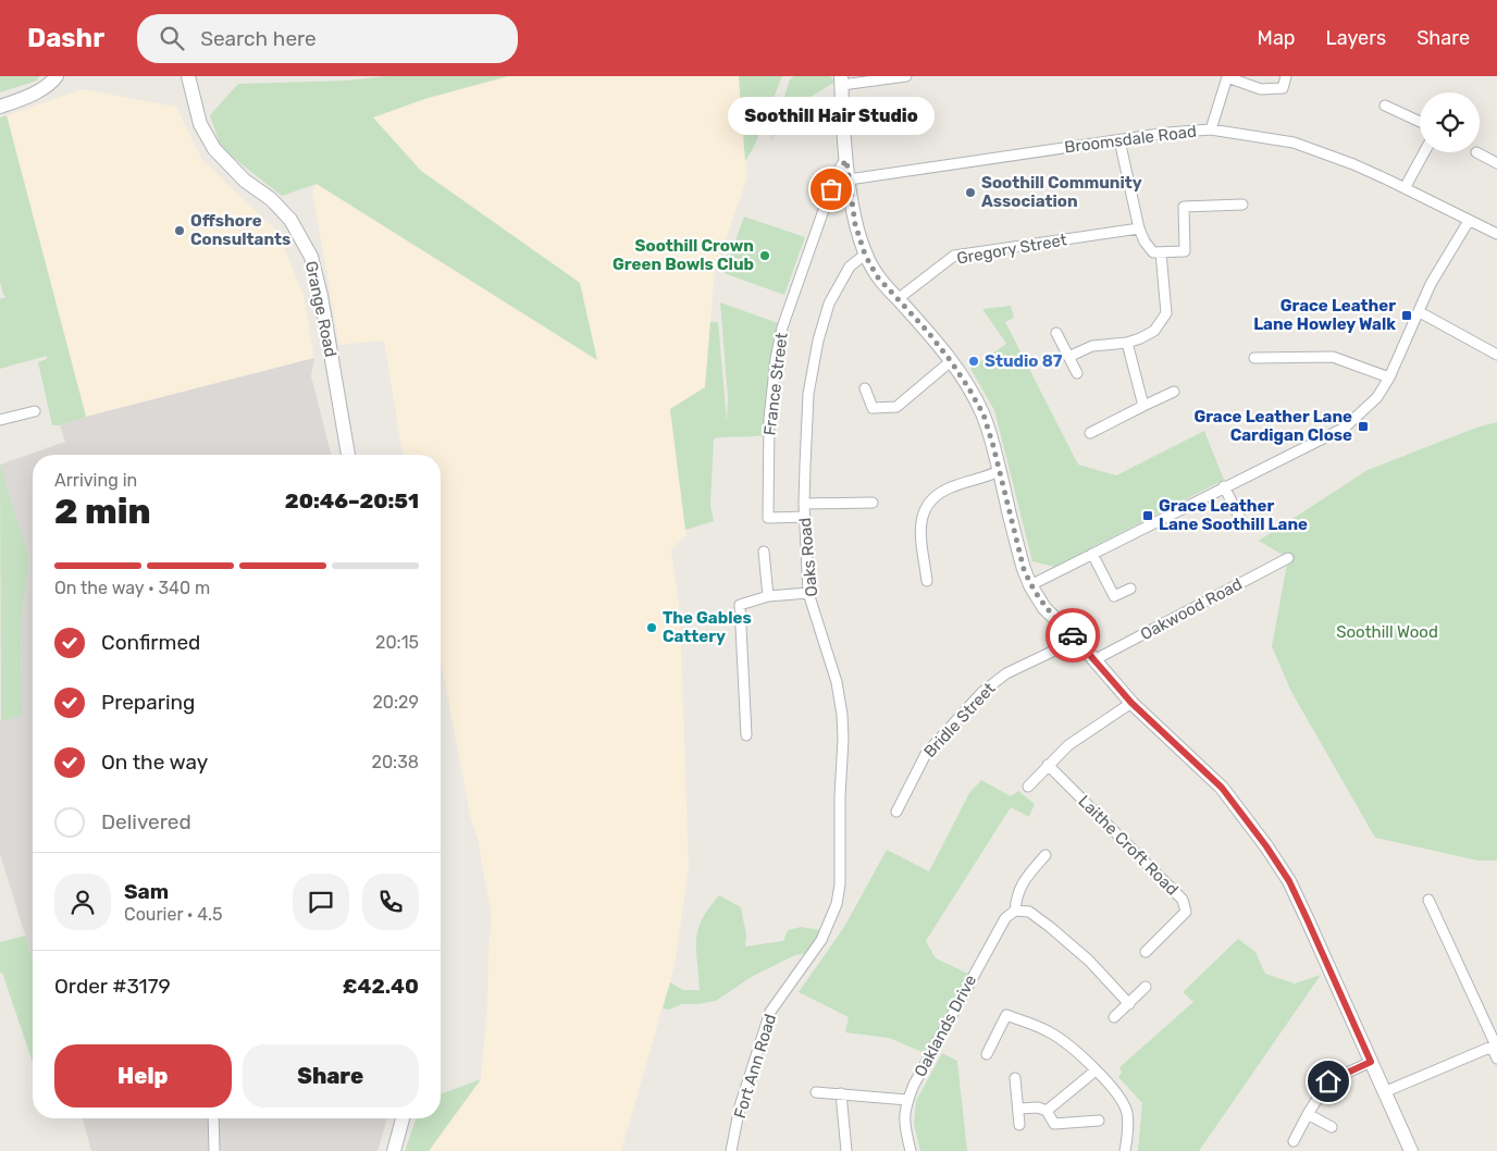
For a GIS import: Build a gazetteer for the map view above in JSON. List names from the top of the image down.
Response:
{
  "streets": {
    "main road": ["Grange Road"],
    "street": [
      "Broomsdale Road",
      "Gregory Street",
      "France Street",
      "Oaks Road",
      "Oakwood Road",
      "Bridle Street",
      "Laithe Croft Road",
      "Oaklands Drive",
      "Fort Ann Road"
    ]
  },
  "crossings": [
    ["France Street", "Oaks Road"],
    ["Oaks Road", "Fort Ann Road"]
  ],
  "parks": ["Soothill Wood"],
  "places": {
    "other": [
      "Soothill Hair Studio",
      "Soothill Community Association",
      "Offshore Consultants",
      "Soothill Crown Green Bowls Club",
      "Studio 87",
      "The Gables Cattery"
    ],
    "transit": ["Grace Leather Lane Howley Walk", "Grace Leather Lane Cardigan Close", "Grace Leather Lane Soothill Lane"]
  },
  "page": {
    "header": "Dashr",
    "search": "Search here",
    "nav": ["Map", "Layers", "Share"],
    "bubble": "Soothill Hair Studio",
    "heading": ["2 min", "Arriving in", "20:46–20:51"],
    "panel": [
      "Sam",
      "Courier · 4.5",
      "Order #3179",
      "£42.40"
    ],
    "bar": "On the way · 340 m",
    "list": [
      ["Confirmed", "20:15"],
      ["Preparing", "20:29"],
      ["On the way", "20:38"],
      "Delivered"
    ],
    "buttons": ["Help", "Share"]
  }
}
